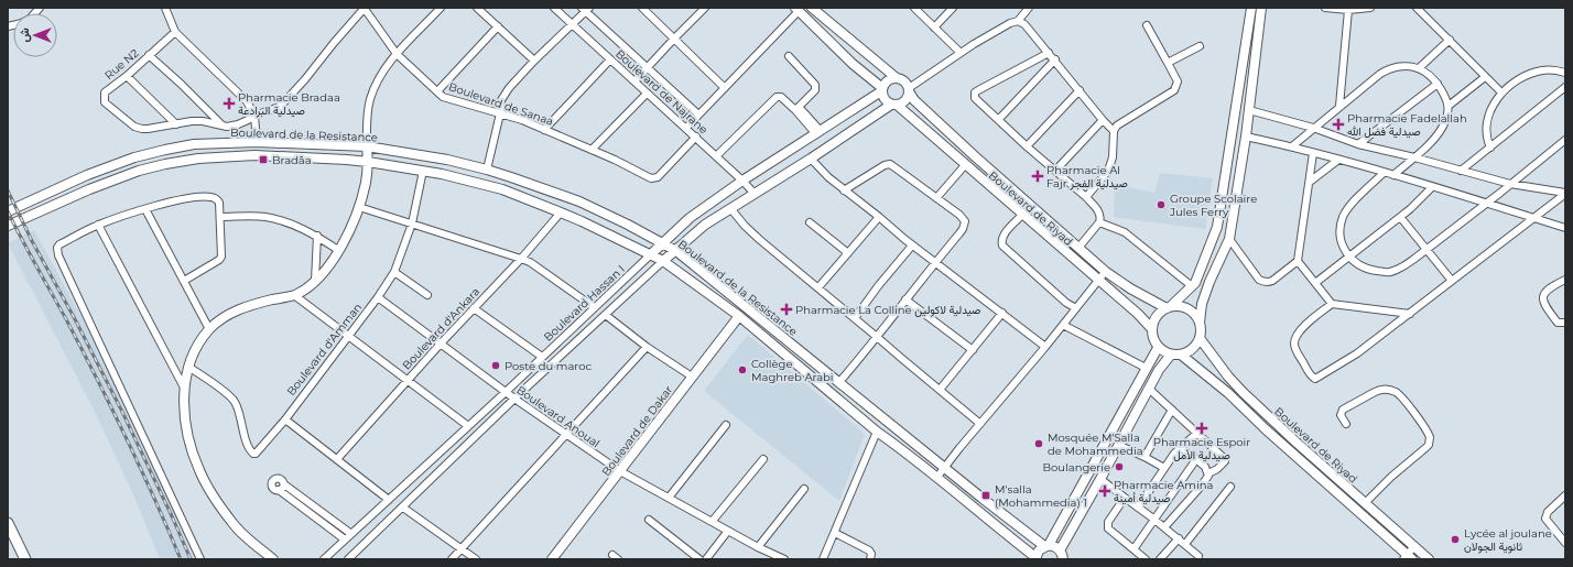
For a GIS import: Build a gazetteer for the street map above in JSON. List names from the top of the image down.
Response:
{
  "streets": {
    "main road": [
      "Boulevard de la Resistance",
      "Boulevard de Riyad",
      "Boulevard Hassan I",
      "Boulevard de Dakar"
    ],
    "street": [
      "Rue N2",
      "Boulevard de Najrane",
      "Boulevard de Sanaa",
      "Boulevard d'Ankara",
      "Boulevard d'Amman",
      "Boulevard Anoual"
    ]
  },
  "crossings": [
    ["Rue N2", "Boulevard de Sanaa"],
    ["Boulevard de Najrane", "Boulevard de Sanaa"],
    ["Boulevard de Najrane", "Boulevard Hassan I"],
    ["Boulevard de la Resistance", "Boulevard Hassan I"],
    ["Boulevard de la Resistance", "Boulevard d'Ankara"],
    ["Boulevard de la Resistance", "Boulevard d'Amman"],
    ["Boulevard de la Resistance", "Boulevard de Dakar"],
    ["Boulevard de Riyad", "Boulevard Hassan I"],
    ["Boulevard Hassan I", "Boulevard Anoual"],
    ["Boulevard d'Ankara", "Boulevard Anoual"],
    ["Boulevard d'Amman", "Boulevard Anoual"],
    ["Boulevard Anoual", "Boulevard de Dakar"]
  ],
  "places": {
    "health": [
      "Pharmacie Bradaa صيدلية البرادعة",
      "Pharmacie Fadelallah صيدلية فضل الله",
      "Pharmacie Al Fajr صيدلية الفجر",
      "Pharmacie La Colline صيدلية لاكولين",
      "Pharmacie Espoir صيدلية الأمل",
      "Pharmacie Amina صيدلية أمينة"
    ],
    "transit": ["Bradâa", "M'salla (Mohammedia) 1"],
    "other": [
      "Groupe Scolaire Jules Ferry",
      "Poste du maroc",
      "Collège Maghreb Arabi",
      "Mosquée M'Salla de Mohammedia",
      "Boulangerie",
      "Lycée al joulane ثانوية الجولان"
    ]
  },
  "north": "left"
}
